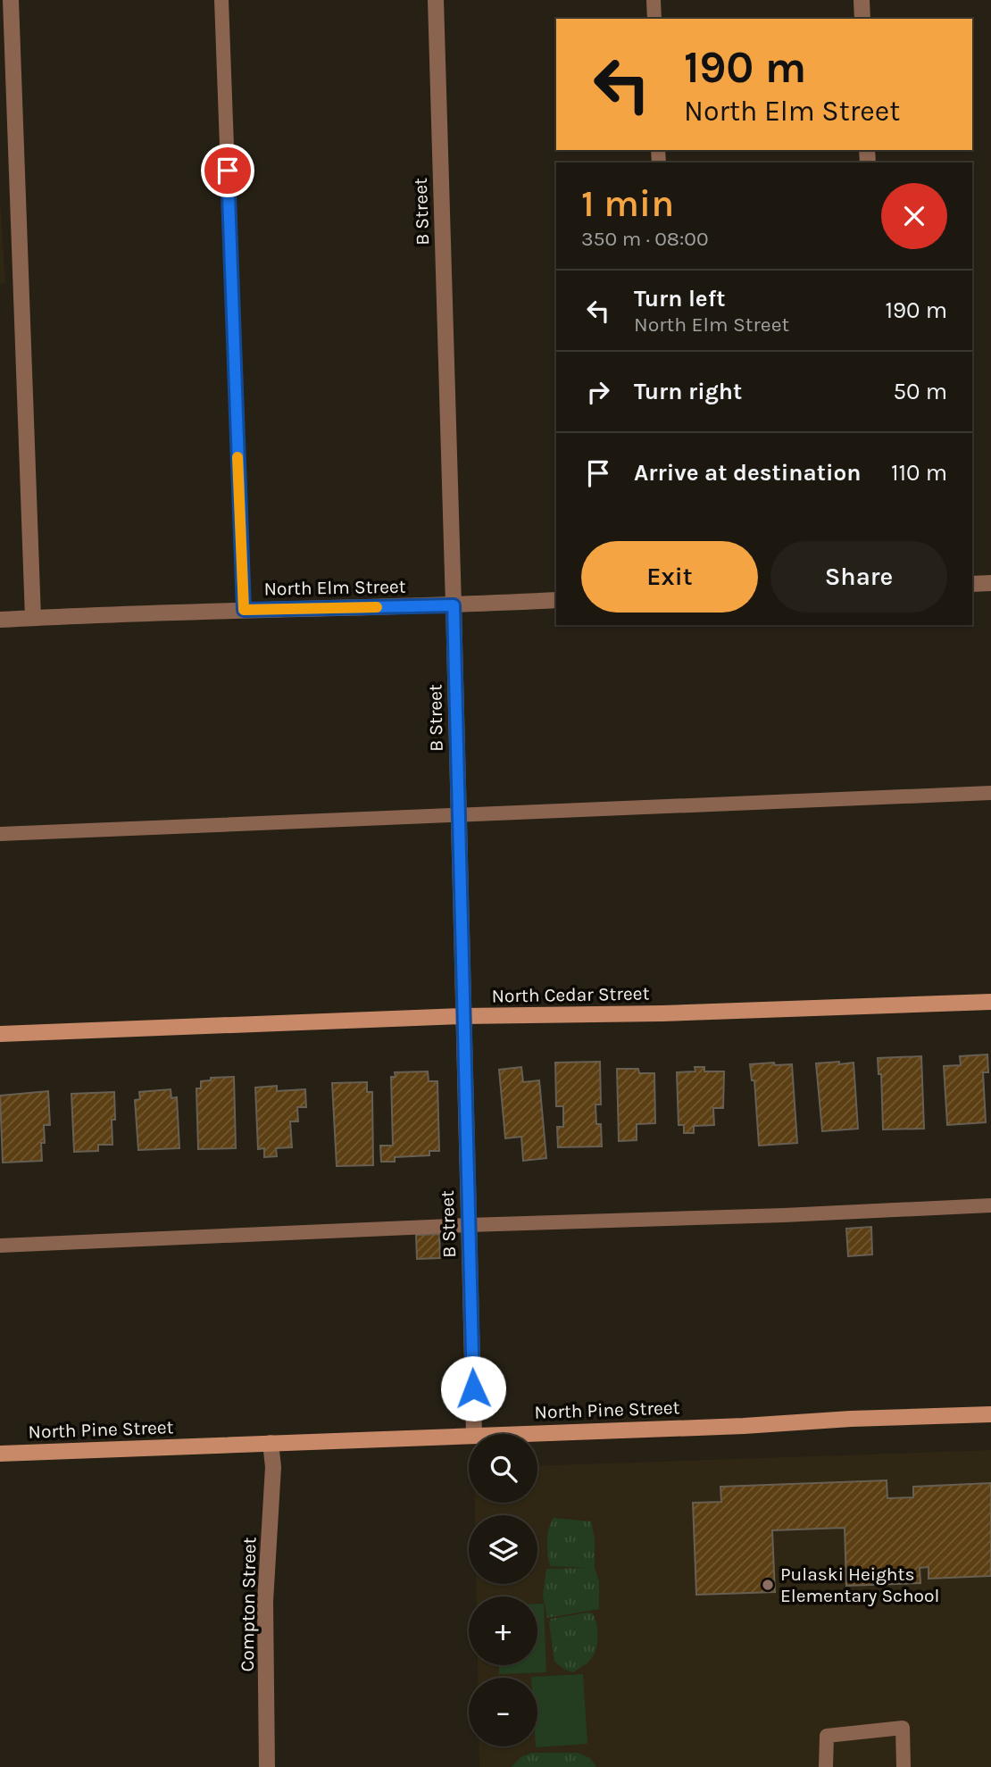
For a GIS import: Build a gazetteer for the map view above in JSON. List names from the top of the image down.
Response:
{
  "streets": {
    "street": [
      "B Street",
      "North Elm Street",
      "North Cedar Street",
      "North Pine Street",
      "Compton Street"
    ]
  },
  "crossings": [
    ["B Street", "North Elm Street"],
    ["B Street", "North Cedar Street"],
    ["North Pine Street", "Compton Street"]
  ],
  "places": ["Pulaski Heights Elementary School"],
  "page": {
    "turn": ["190 m", "North Elm Street"],
    "heading": ["1 min", "350 m · 08:00"],
    "list": [
      {
        "name": "Turn left",
        "note": "North Elm Street",
        "value": "190 m"
      },
      {
        "name": "Turn right",
        "value": "50 m"
      },
      {
        "name": "Arrive at destination",
        "value": "110 m"
      }
    ],
    "buttons": ["Exit", "Share"],
    "map_buttons": ["+", "−"]
  }
}
